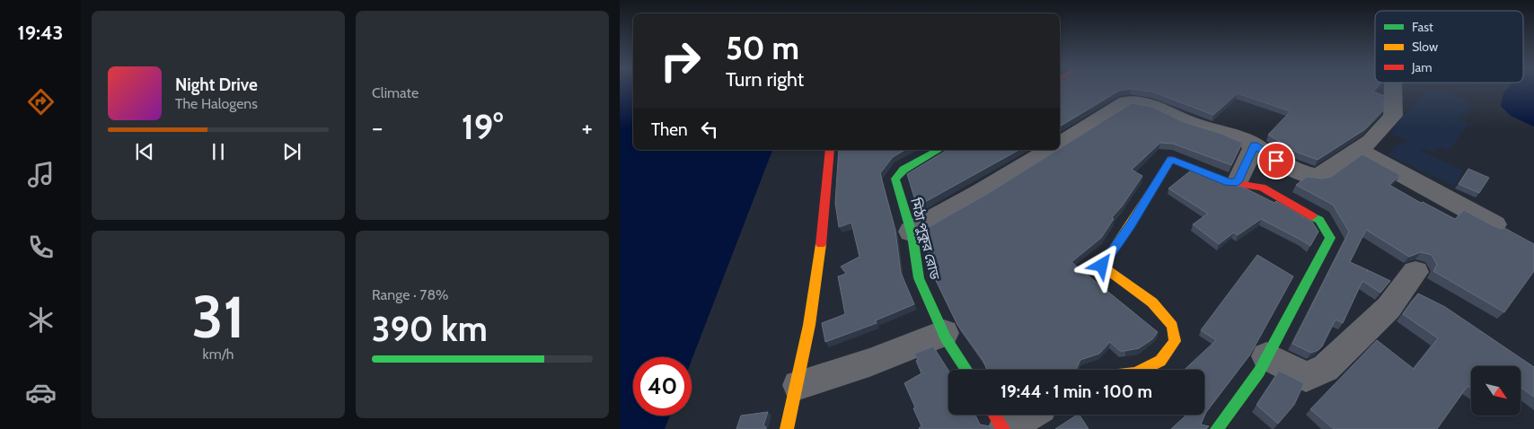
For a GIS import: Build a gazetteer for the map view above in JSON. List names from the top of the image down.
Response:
{
  "streets": {
    "street": ["মিঠা পুকুর রোড"]
  },
  "legend": ["Fast", "Slow", "Jam"],
  "north": "bottom right",
  "page": {
    "tabs": "19:43",
    "tile": [
      "Climate",
      ["31", "km/h"],
      ["Range · 78%", "390 km"]
    ],
    "turn": ["50 m", "Turn right"],
    "song": ["Night Drive", "The Halogens"],
    "then": "Then",
    "heat": ["−", "19°", "+"],
    "limit": "40",
    "trip": "19:44 · 1 min · 100 m"
  }
}
